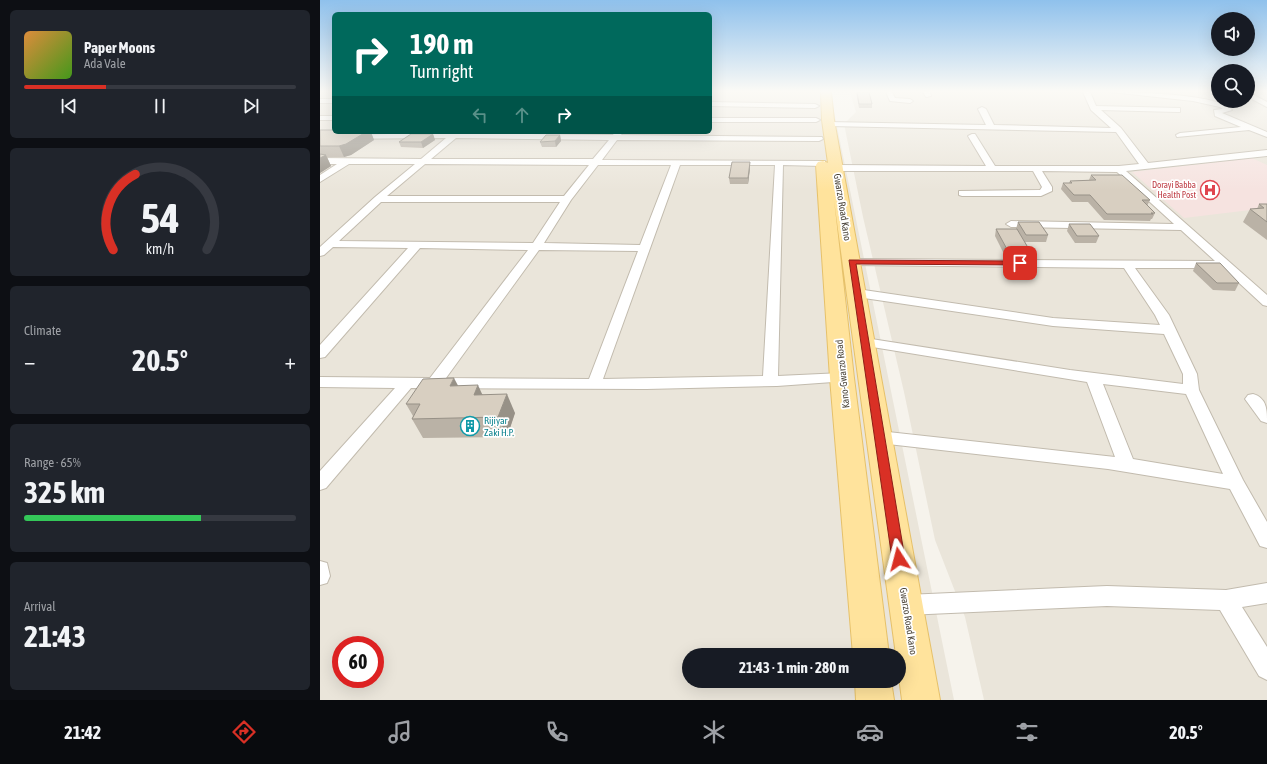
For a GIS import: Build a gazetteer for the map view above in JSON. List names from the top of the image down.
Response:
{
  "streets": {
    "main road": ["Gwarzo Road Kano", "Kano-Gwarzo Road"]
  },
  "crossings": [
    ["Gwarzo Road Kano", "Kano-Gwarzo Road"]
  ],
  "places": {
    "hospital": ["Dorayi Babba Health Post"],
    "building": ["Rijiyar Zaki H.P."]
  },
  "page": {
    "turn": ["190 m", "Turn right"],
    "song": ["Paper Moons", "Ada Vale"],
    "tile": [
      "Climate",
      ["Range · 65%", "325 km"],
      ["Arrival", "21:43"]
    ],
    "heat": ["−", "20.5°", "+"],
    "limit": "60",
    "trip": "21:43 · 1 min · 280 m",
    "tabs": ["21:42", "20.5°"],
    "gauge": ["54", "km/h"]
  }
}
